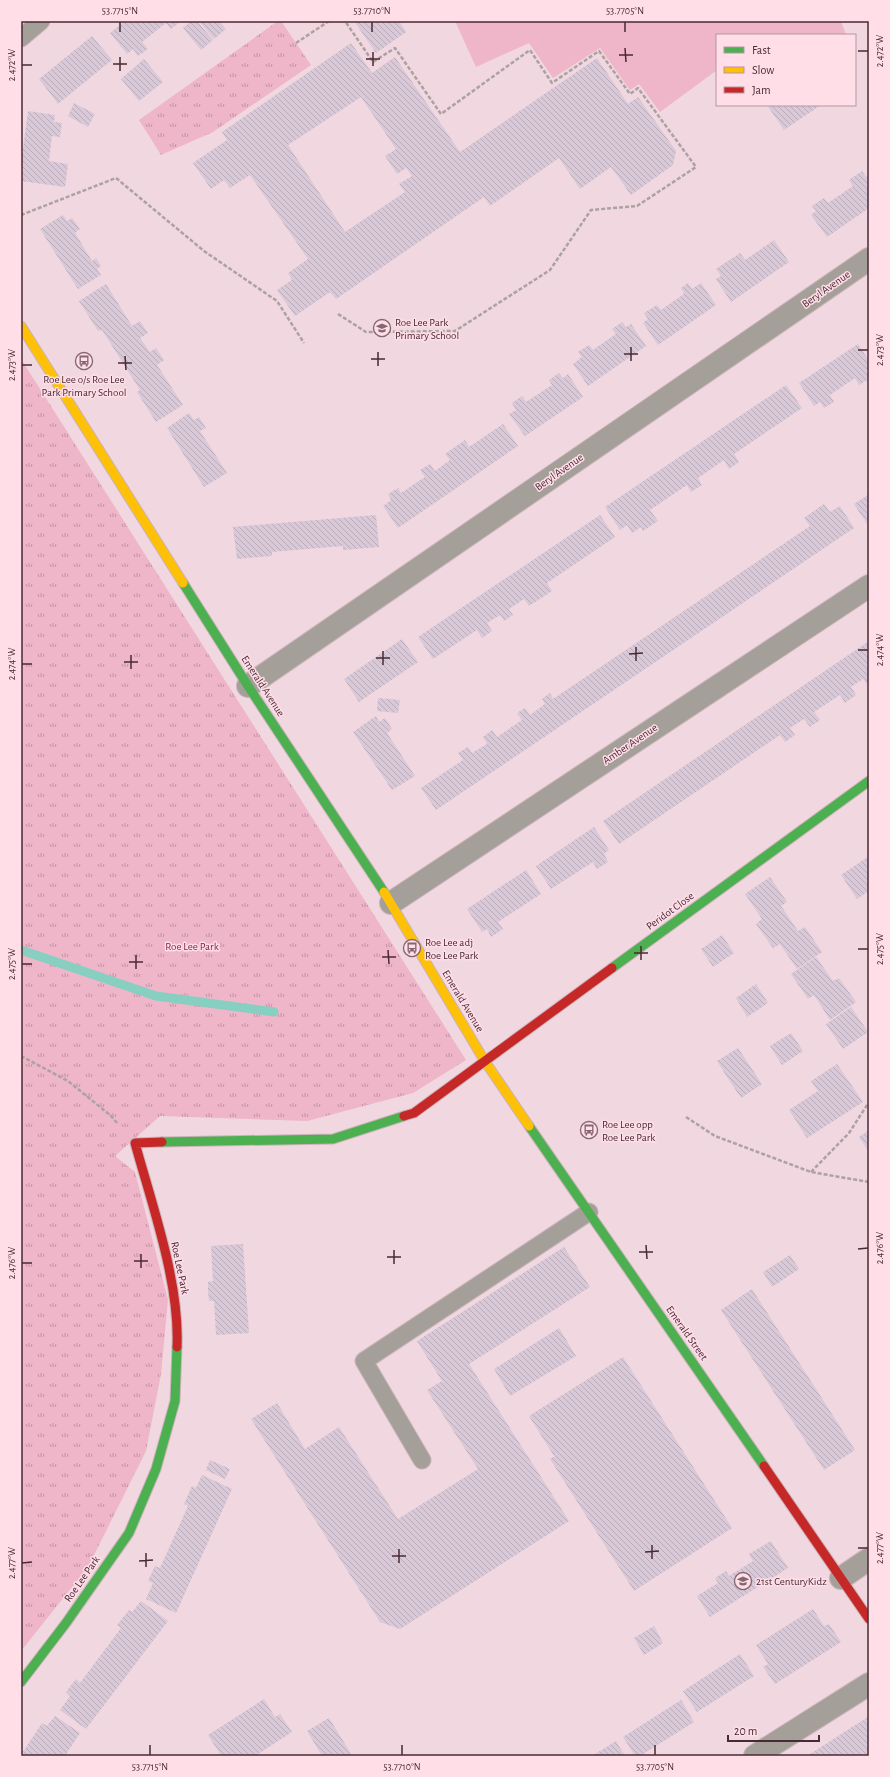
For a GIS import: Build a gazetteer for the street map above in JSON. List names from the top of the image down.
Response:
{
  "streets": {
    "street": [
      "Beryl Avenue",
      "Emerald Avenue",
      "Amber Avenue",
      "Peridot Close",
      "Roe Lee Park",
      "Emerald Street"
    ]
  },
  "crossings": [
    ["Beryl Avenue", "Emerald Avenue"],
    ["Emerald Avenue", "Amber Avenue"],
    ["Emerald Avenue", "Peridot Close"],
    ["Emerald Avenue", "Emerald Street"],
    ["Peridot Close", "Emerald Street"]
  ],
  "parks": ["Roe Lee Park"],
  "places": {
    "school or university": ["Roe Lee Park Primary School", "21st CenturyKidz"],
    "bus stop": ["Roe Lee o/s Roe Lee Park Primary School", "Roe Lee adj Roe Lee Park", "Roe Lee opp Roe Lee Park"]
  },
  "legend": ["Fast", "Slow", "Jam"],
  "scale_bar": "20 m",
  "coordinates": [
    "53.7715°N",
    "53.7710°N",
    "53.7705°N",
    "2.472°W",
    "2.473°W",
    "2.474°W",
    "2.475°W",
    "2.476°W",
    "2.477°W"
  ]
}
